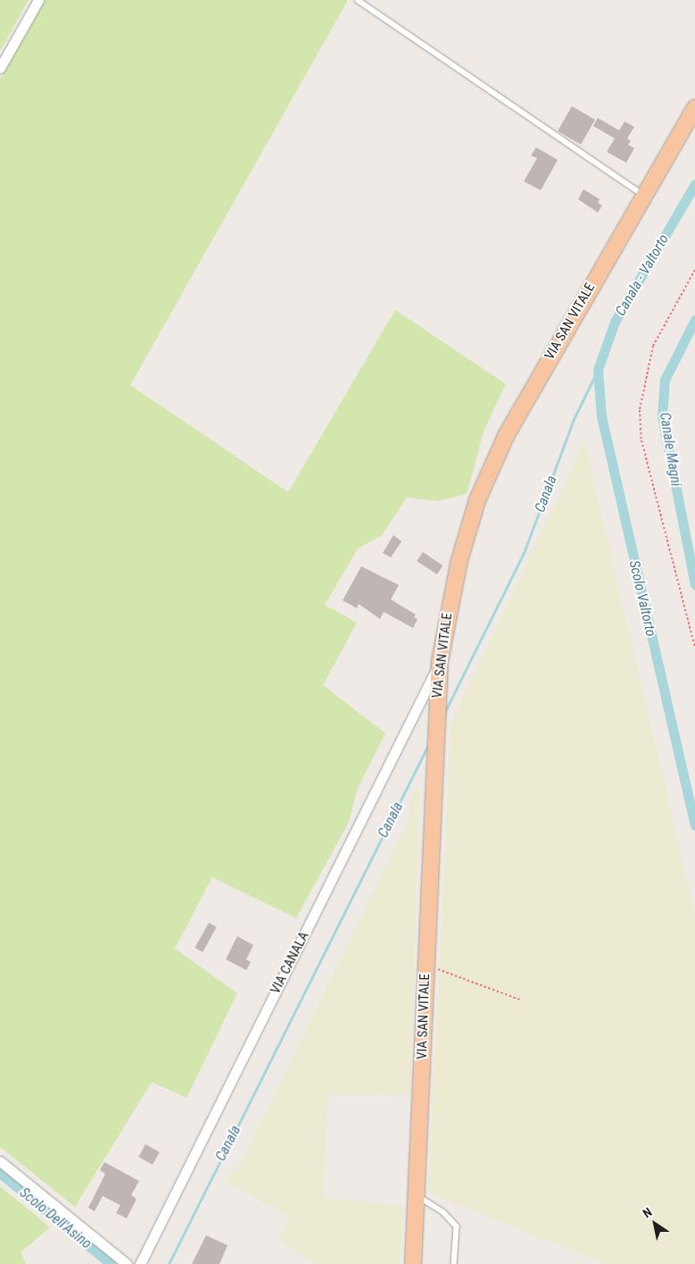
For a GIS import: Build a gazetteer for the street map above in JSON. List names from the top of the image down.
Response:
{
  "streets": {
    "main road": ["VIA SAN VITALE"],
    "street": ["VIA CANALA"]
  },
  "crossings": [
    ["VIA SAN VITALE", "VIA CANALA"]
  ],
  "water": [
    "Canala - Valtorto",
    "Canale Magni",
    "Canala",
    "Scolo Valtorto",
    "Scolo Dell'Asino"
  ],
  "north": "top left"
}
